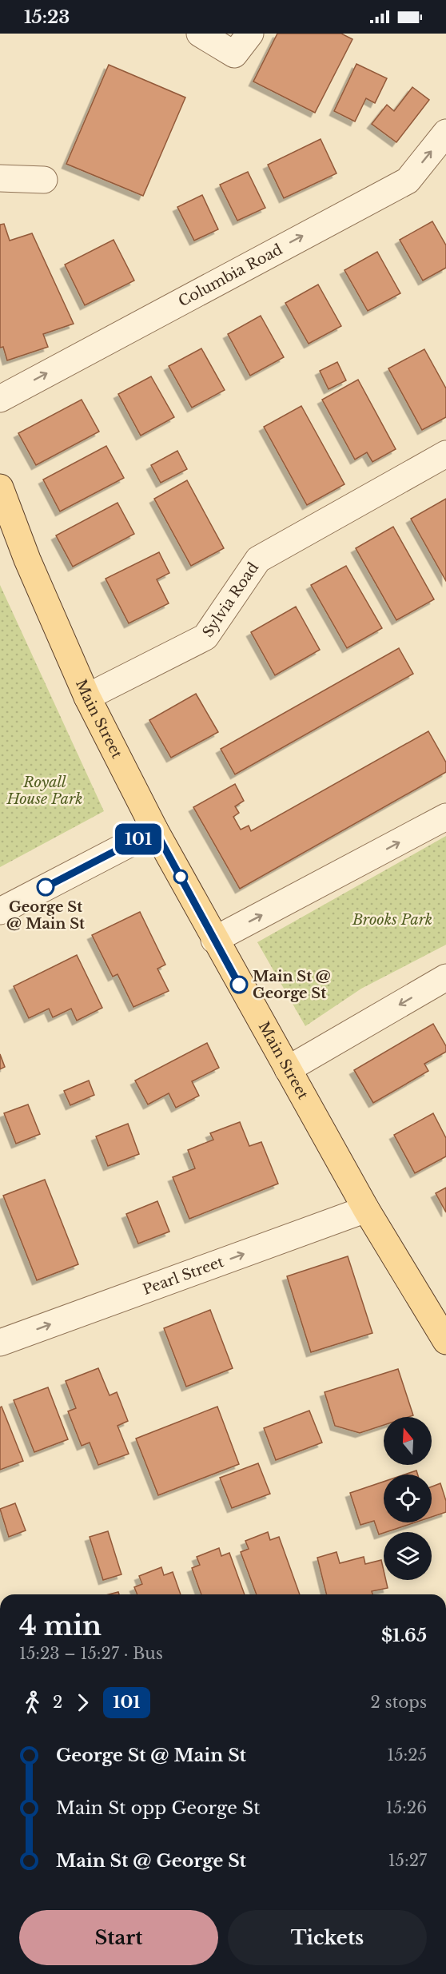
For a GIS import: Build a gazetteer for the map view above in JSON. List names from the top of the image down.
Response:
{
  "streets": {
    "main road": ["Main Street"],
    "street": ["Columbia Road", "Sylvia Road", "Pearl Street"]
  },
  "crossings": [
    ["Sylvia Road", "Main Street"],
    ["Main Street", "Pearl Street"]
  ],
  "one_way": ["Columbia Road", "Pearl Street"],
  "parks": ["Royall House Park", "Brooks Park"],
  "places": ["George St @ Main St", "Main St @ George St"],
  "lines": ["bus line 101"],
  "north": "top",
  "page": {
    "status": "15:23",
    "on_map": "101",
    "heading": ["4 min", "15:23 – 15:27 · Bus", "$1.65"],
    "legs": ["2", "101", "2 stops"],
    "list": [
      {
        "name": "George St @ Main St",
        "value": "15:25"
      },
      {
        "name": "Main St opp George St",
        "value": "15:26"
      },
      {
        "name": "Main St @ George St",
        "value": "15:27"
      }
    ],
    "buttons": ["Start", "Tickets"]
  }
}
